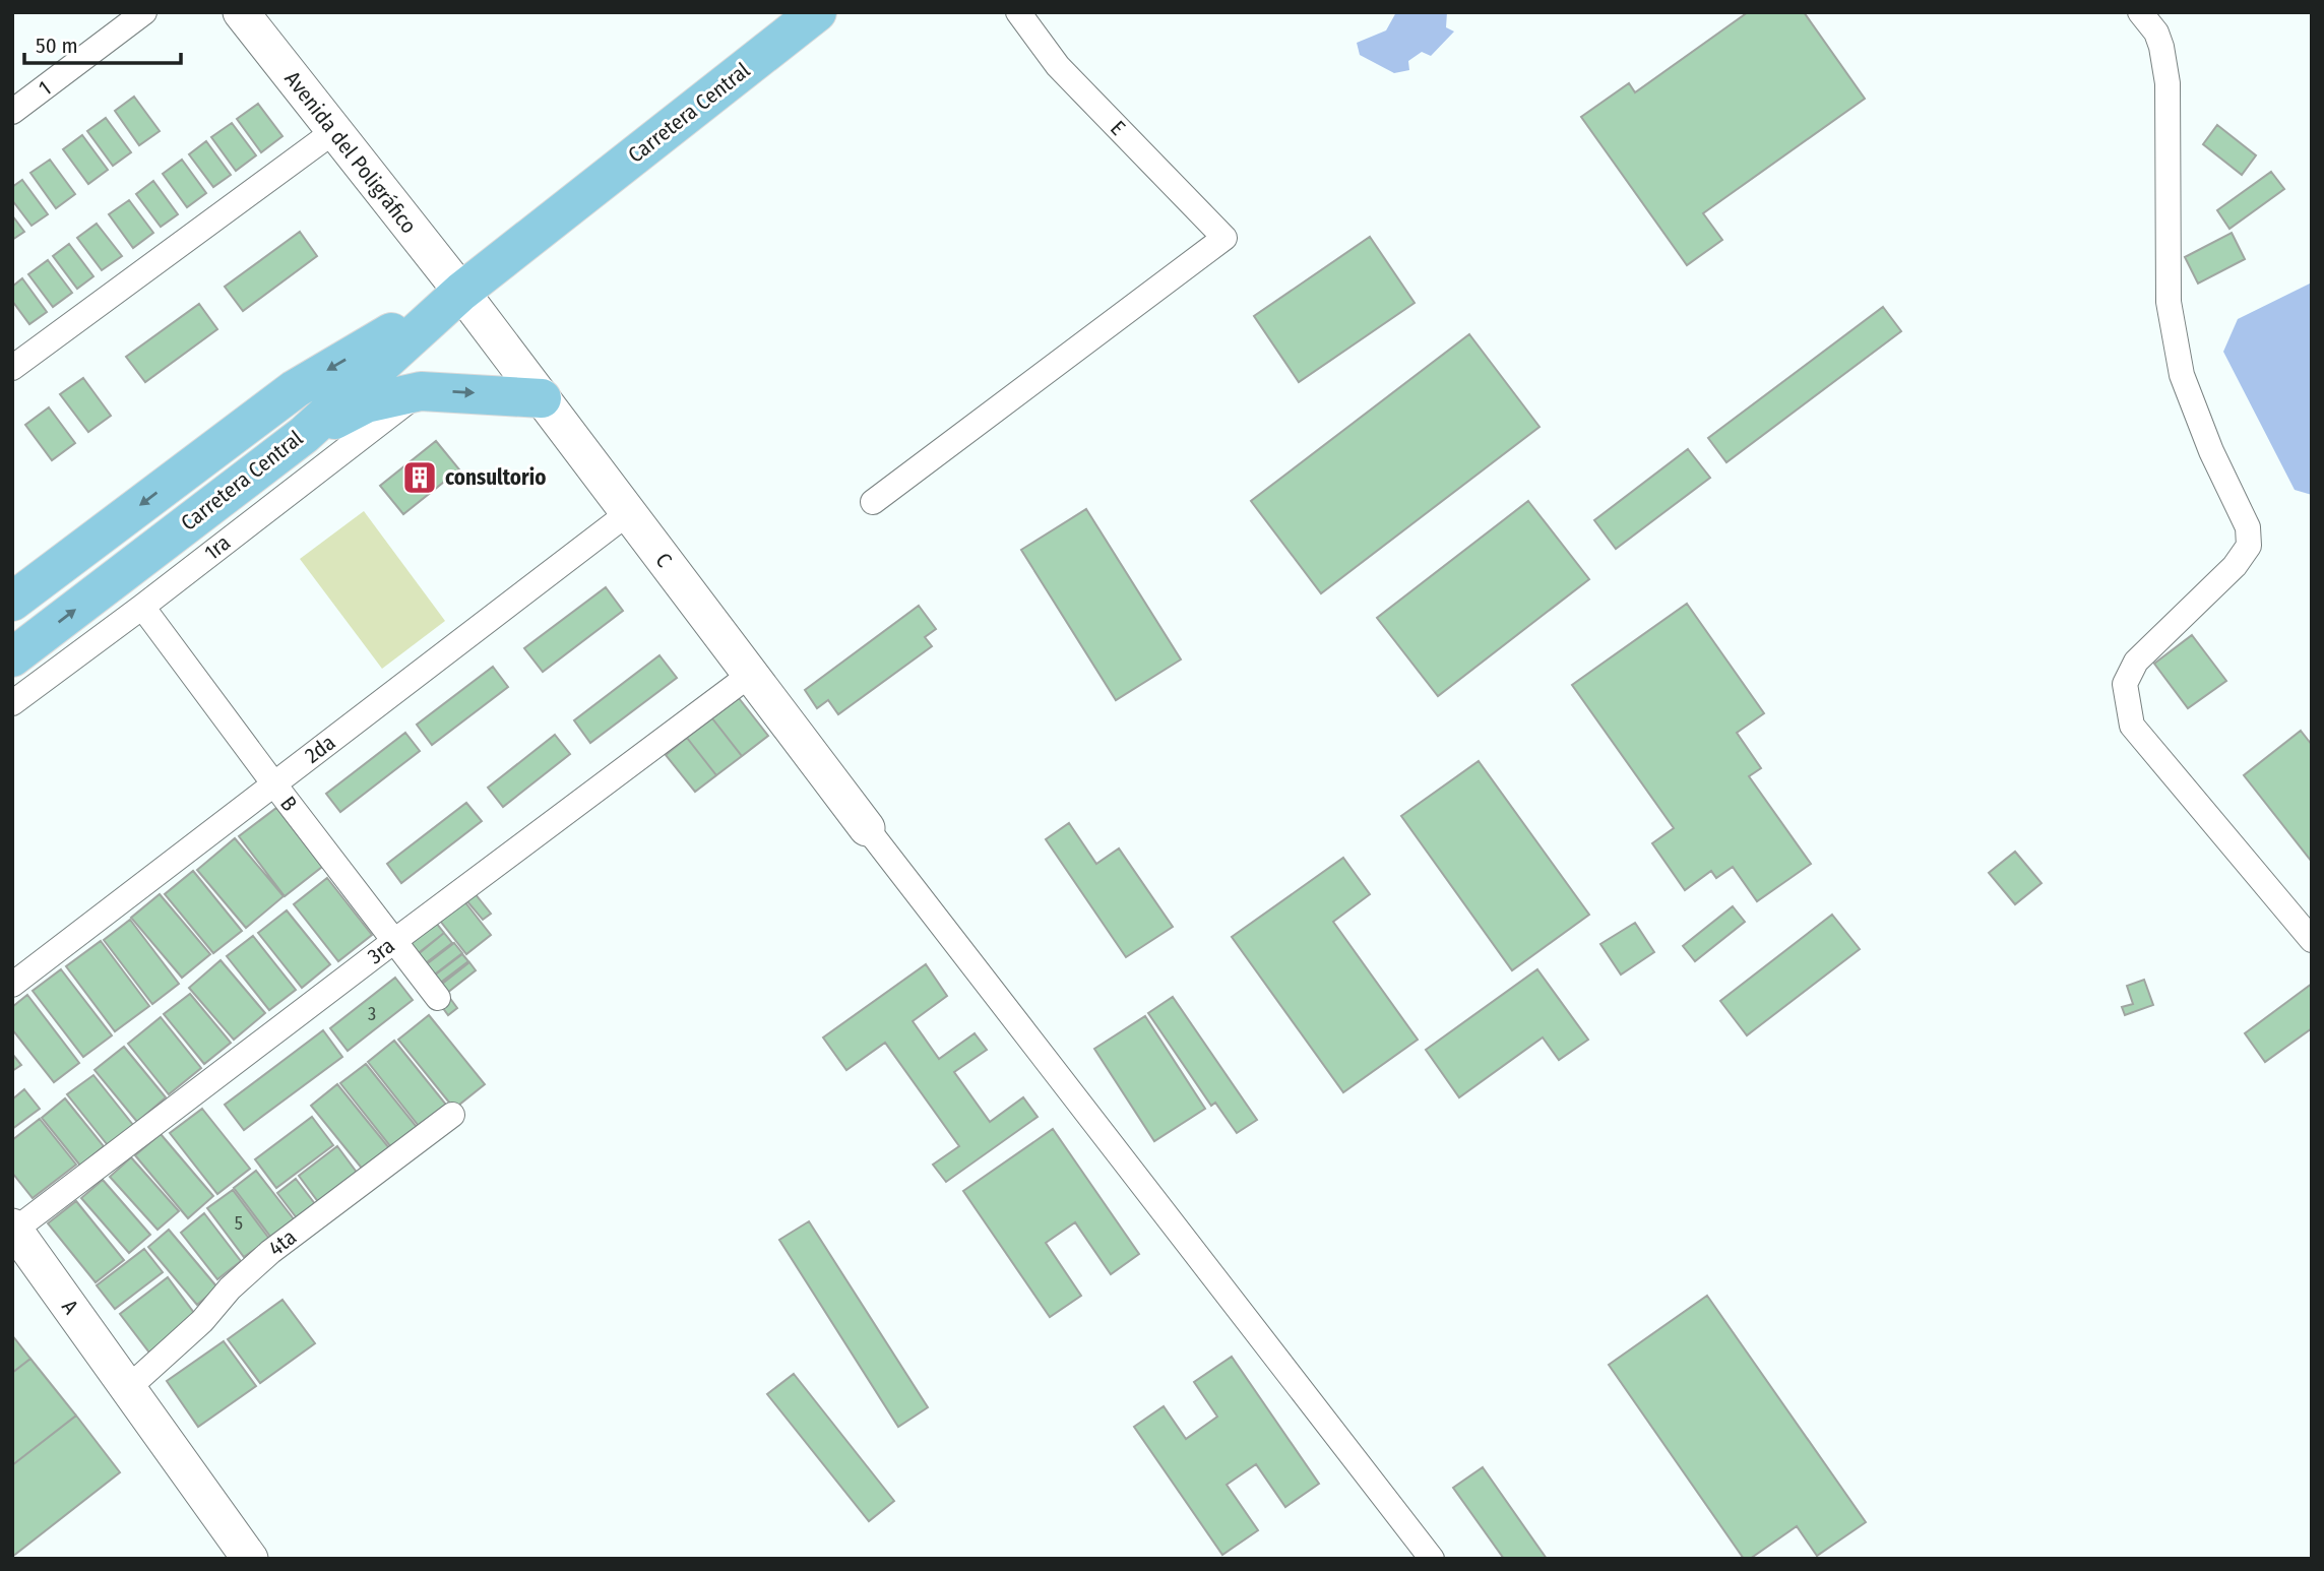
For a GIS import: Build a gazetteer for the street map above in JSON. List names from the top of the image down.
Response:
{
  "streets": {
    "main road": ["Carretera Central"],
    "street": [
      "1",
      "E",
      "Avenida del Poligráfico",
      "1ra",
      "C",
      "2da",
      "B",
      "3ra",
      "4ta",
      "A"
    ]
  },
  "crossings": [
    ["Carretera Central", "Avenida del Poligráfico"],
    ["Carretera Central", "C"],
    ["Avenida del Poligráfico", "C"],
    ["1ra", "B"],
    ["C", "2da"],
    ["C", "3ra"],
    ["2da", "B"],
    ["B", "3ra"],
    ["3ra", "A"],
    ["4ta", "A"]
  ],
  "places": {
    "building": ["consultorio"]
  },
  "house_numbers": ["3", "5"],
  "scale_bar": "50 m"
}
